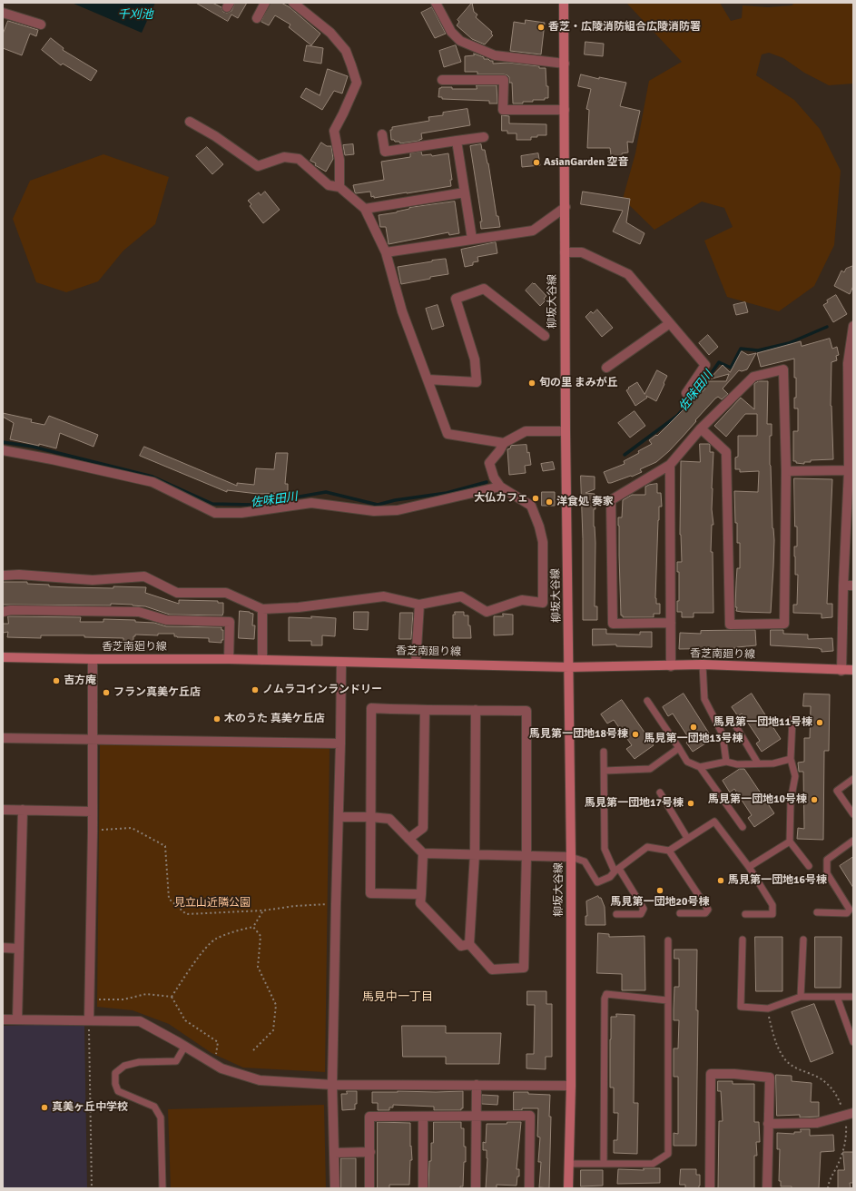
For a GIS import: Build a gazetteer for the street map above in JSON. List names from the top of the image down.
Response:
{
  "streets": {
    "street": ["柳坂大谷線", "香芝南廻り線"]
  },
  "crossings": [
    ["柳坂大谷線", "香芝南廻り線"]
  ],
  "districts": ["馬見中一丁目"],
  "water": ["千刈池", "佐味田川"],
  "parks": ["見立山近隣公園"],
  "places": [
    "香芝・広陵消防組合広陵消防署",
    "AsianGarden 空音",
    "旬の里 まみが丘",
    "大仏カフェ",
    "洋食処 奏家",
    "吉方庵",
    "ノムラコインランドリー",
    "フラン真美ケ丘店",
    "木のうた 真美ケ丘店",
    "馬見第一団地11号棟",
    "馬見第一団地13号棟",
    "馬見第一団地18号棟",
    "馬見第一団地10号棟",
    "馬見第一団地17号棟",
    "馬見第一団地16号棟",
    "馬見第一団地20号棟",
    "真美ヶ丘中学校"
  ]
}
